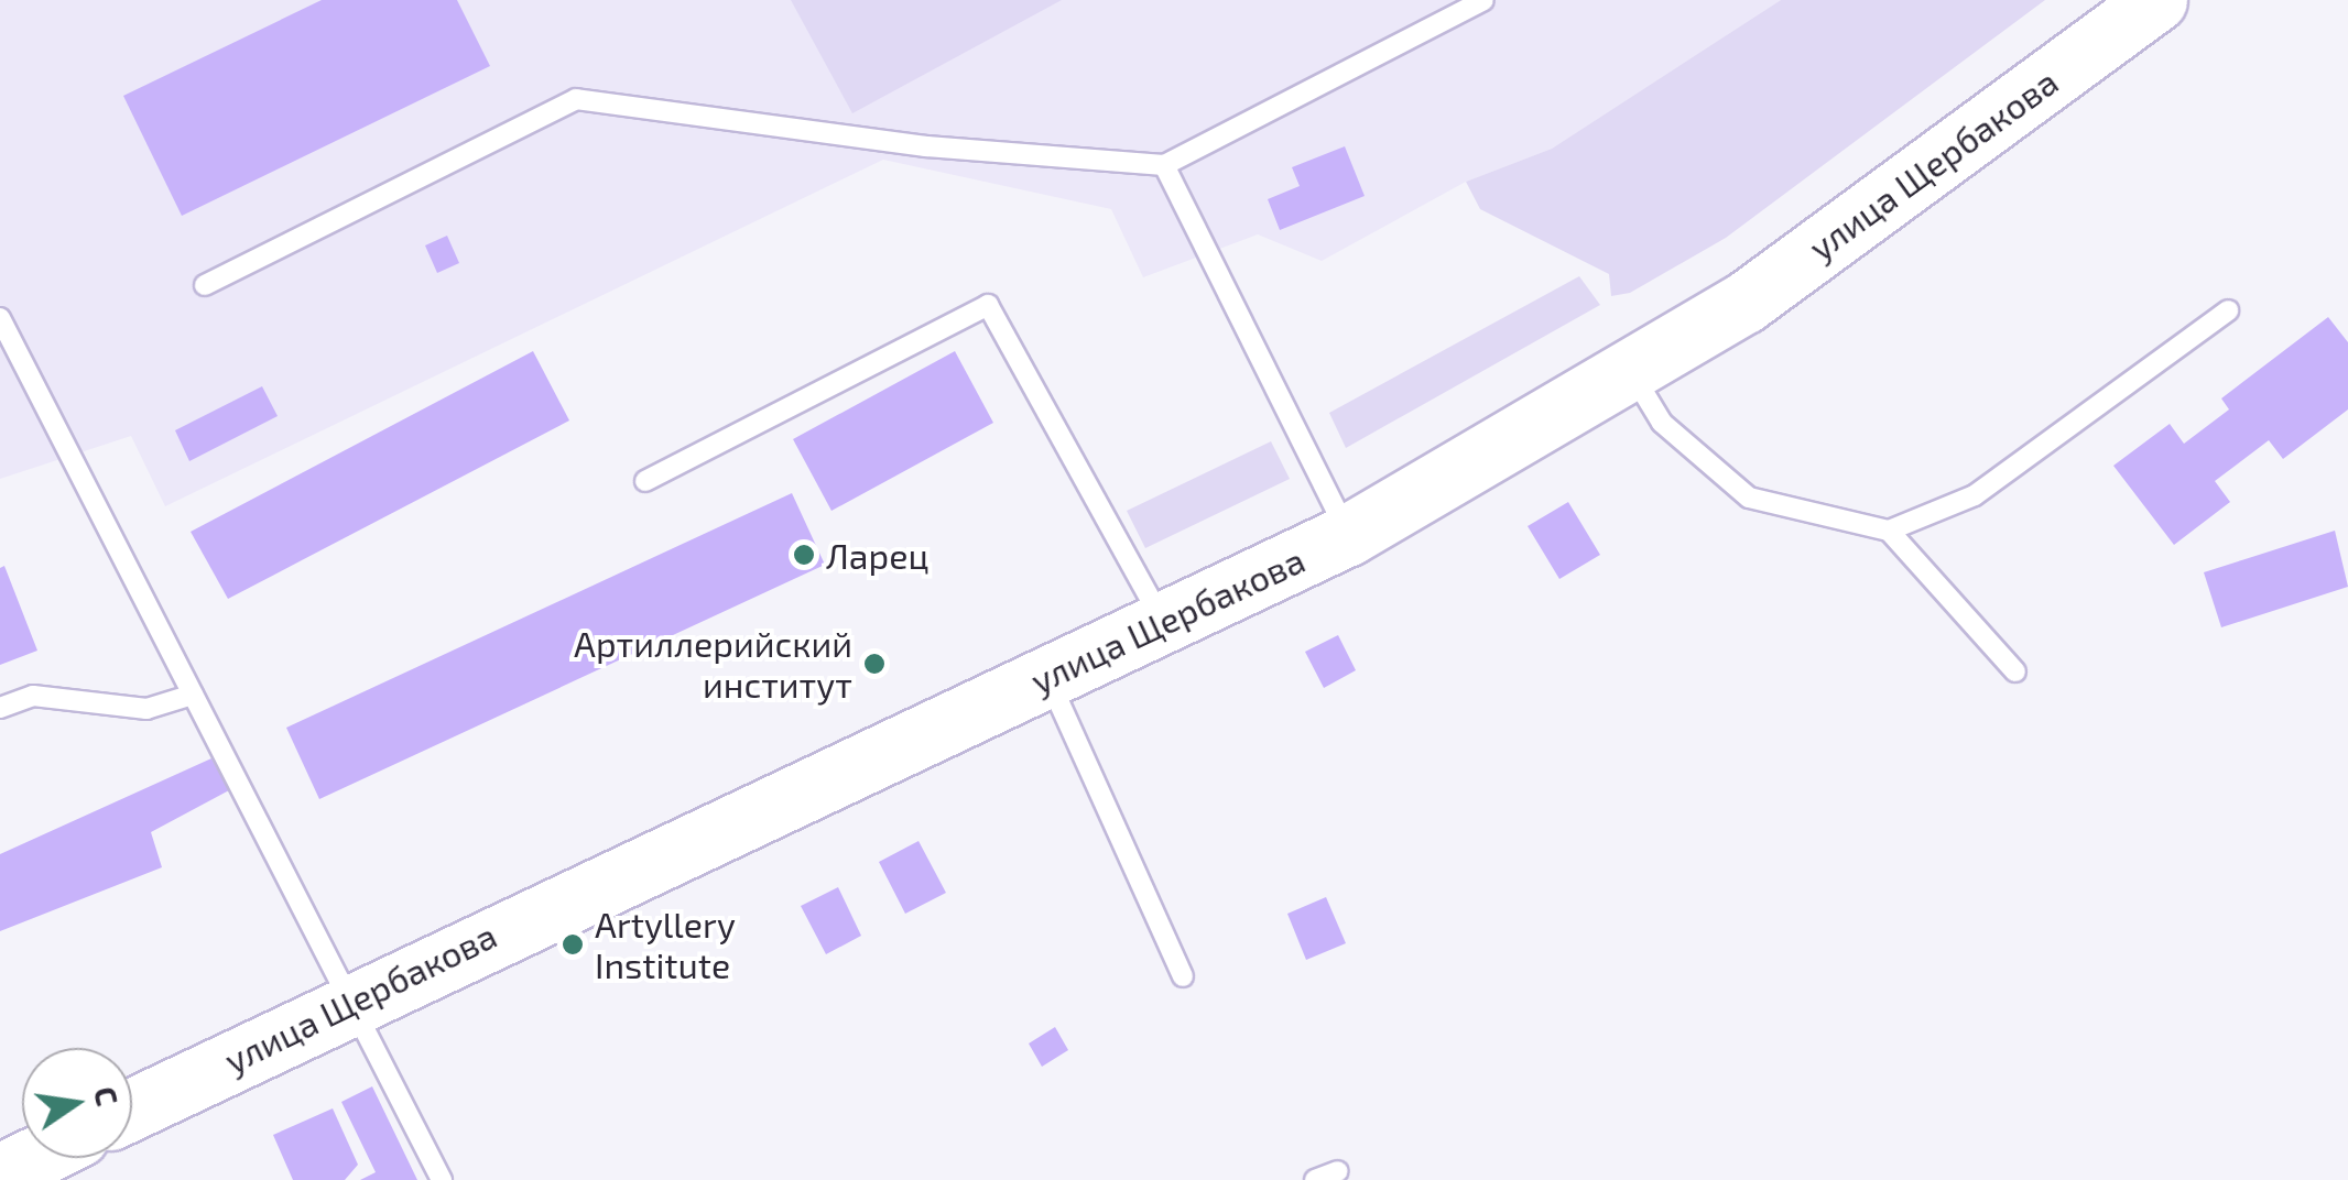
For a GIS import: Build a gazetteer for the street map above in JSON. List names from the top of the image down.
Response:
{
  "streets": {
    "main road": ["улица Щербакова"]
  },
  "places": ["Ларец", "Артиллерийский институт", "Artyllery Institute"],
  "north": "right"
}
